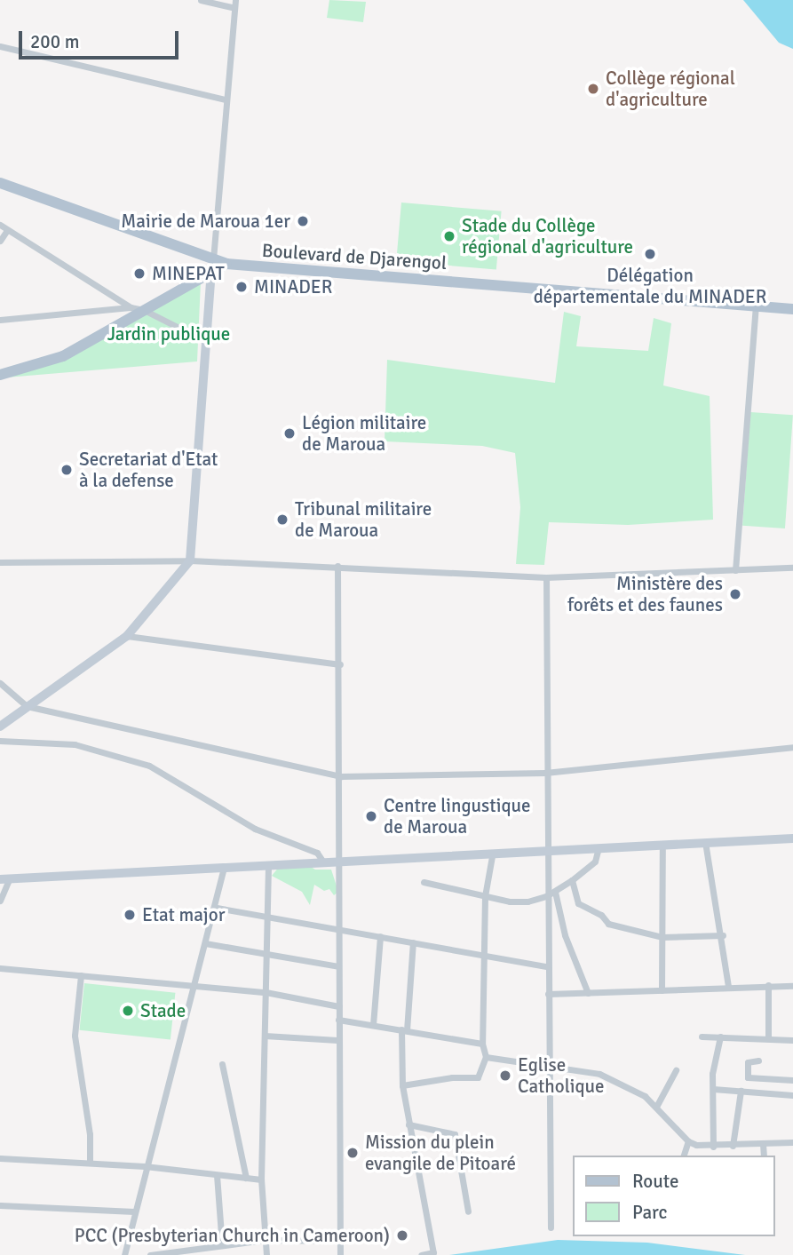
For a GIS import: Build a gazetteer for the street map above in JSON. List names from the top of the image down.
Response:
{
  "streets": {
    "main road": ["Boulevard de Djarengol"]
  },
  "parks": ["Jardin publique"],
  "places": [
    "Collège régional d'agriculture",
    "Mairie de Maroua 1er",
    "Stade du Collège régional d'agriculture",
    "Délégation départementale du MINADER",
    "MINEPAT",
    "MINADER",
    "Légion militaire de Maroua",
    "Secretariat d'Etat à la defense",
    "Tribunal militaire de Maroua",
    "Ministère des forêts et des faunes",
    "Centre lingustique de Maroua",
    "Etat major",
    "Stade",
    "Eglise Catholique",
    "Mission du plein evangile de Pitoaré",
    "PCC (Presbyterian Church in Cameroon)"
  ],
  "legend": ["Route", "Parc"],
  "scale_bar": "200 m"
}
